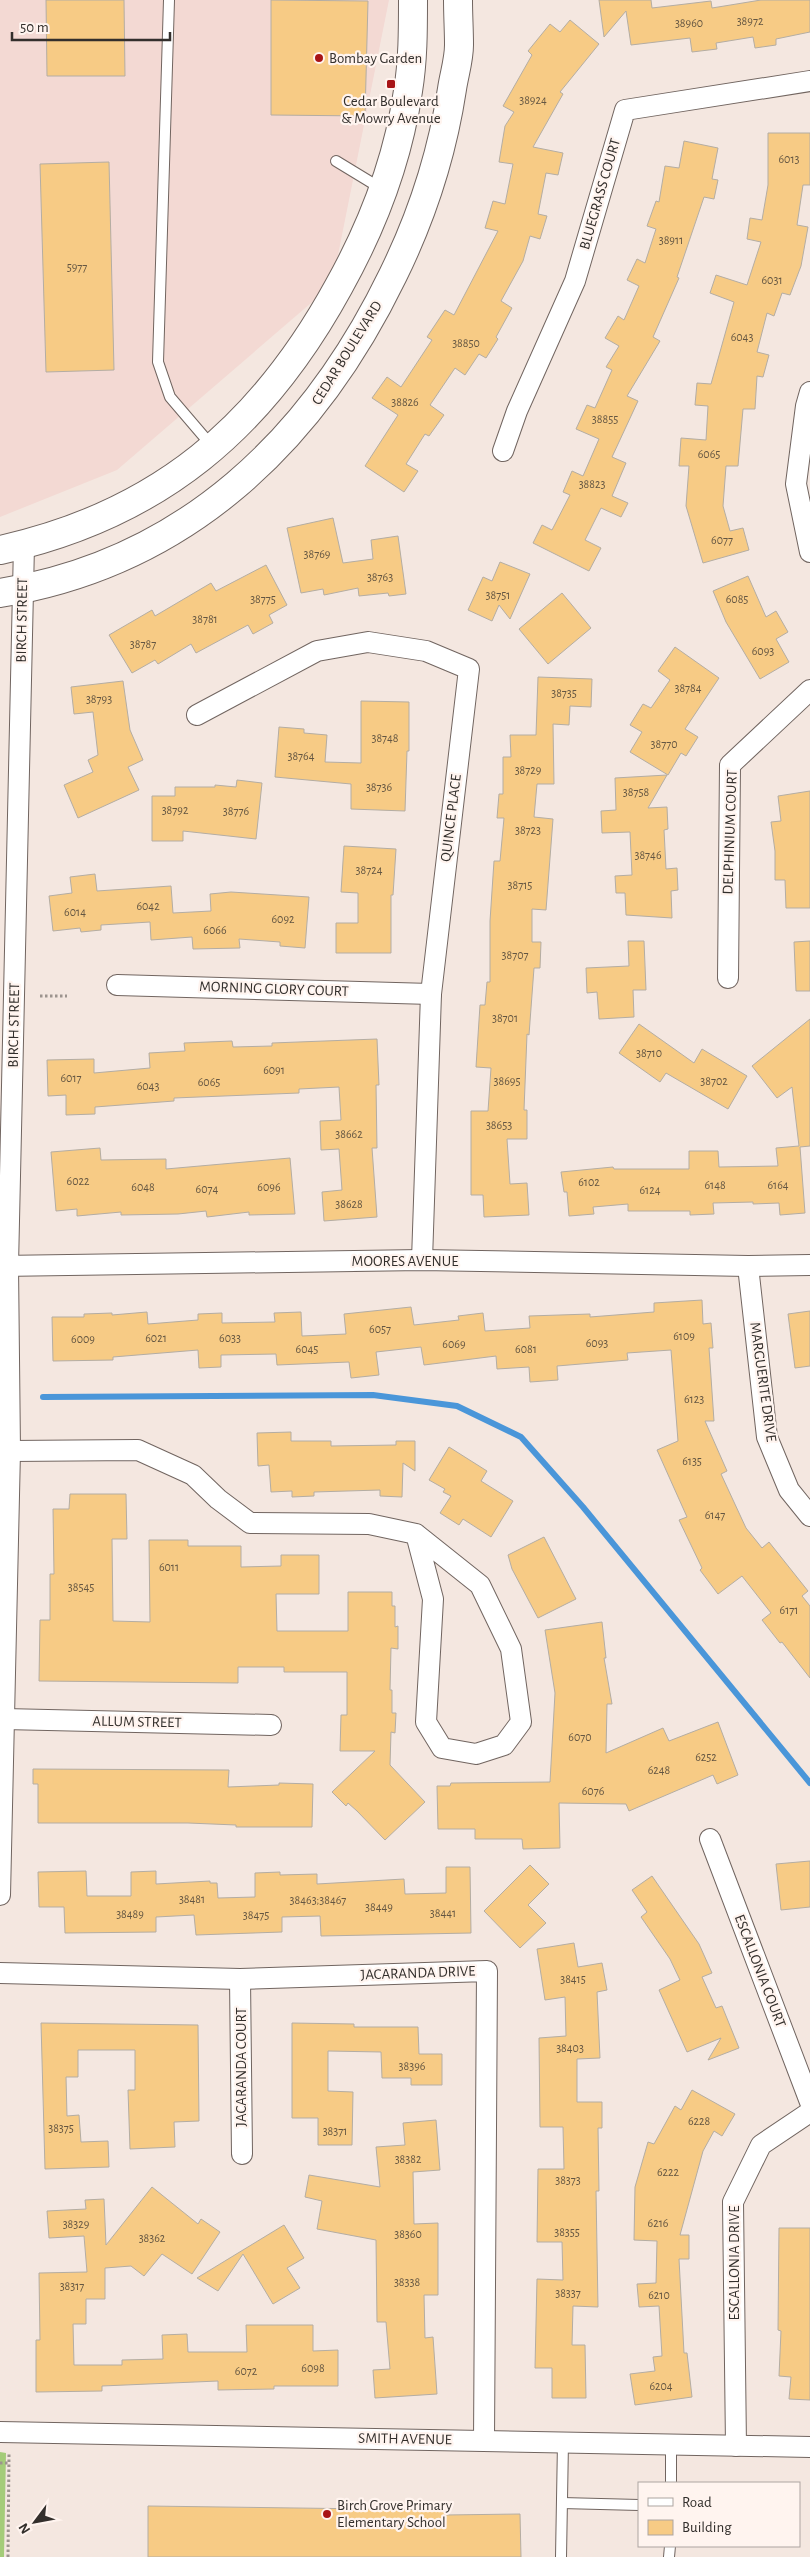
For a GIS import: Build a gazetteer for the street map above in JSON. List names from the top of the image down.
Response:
{
  "streets": {
    "main road": ["CEDAR BOULEVARD"],
    "street": [
      "BLUEGRASS COURT",
      "BIRCH STREET",
      "QUINCE PLACE",
      "DELPHINIUM COURT",
      "MORNING GLORY COURT",
      "MOORES AVENUE",
      "MARGUERITE DRIVE",
      "ALLUM STREET",
      "ESCALLONIA COURT",
      "JACARANDA DRIVE",
      "JACARANDA COURT",
      "ESCALLONIA DRIVE",
      "SMITH AVENUE"
    ]
  },
  "crossings": [
    ["CEDAR BOULEVARD", "BIRCH STREET"],
    ["BIRCH STREET", "MOORES AVENUE"],
    ["BIRCH STREET", "ALLUM STREET"],
    ["QUINCE PLACE", "MORNING GLORY COURT"],
    ["QUINCE PLACE", "MOORES AVENUE"],
    ["MOORES AVENUE", "MARGUERITE DRIVE"],
    ["JACARANDA DRIVE", "JACARANDA COURT"],
    ["JACARANDA DRIVE", "SMITH AVENUE"],
    ["ESCALLONIA DRIVE", "SMITH AVENUE"]
  ],
  "places": {
    "other": ["Bombay Garden", "Birch Grove Primary Elementary School"],
    "transit": ["Cedar Boulevard & Mowry Avenue"]
  },
  "house_numbers": [
    "38972",
    "38960",
    "38924",
    "6013",
    "38911",
    "5977",
    "6031",
    "6043",
    "38850",
    "38826",
    "38855",
    "6065",
    "38823",
    "6077",
    "38769",
    "38763",
    "38751",
    "38775",
    "6085",
    "38781",
    "38787",
    "6093",
    "38784",
    "38735",
    "38793",
    "38748",
    "38770",
    "38764",
    "38729",
    "38736",
    "38758",
    "38792",
    "38776",
    "38723",
    "38746",
    "38724",
    "38715",
    "6042",
    "6014",
    "6092",
    "6066",
    "38707",
    "38701",
    "38710",
    "6091",
    "6017",
    "38695",
    "38702",
    "6065",
    "6043",
    "38653",
    "38662",
    "6022",
    "6102",
    "6148",
    "6164",
    "6048",
    "6096",
    "6074",
    "6124",
    "38628",
    "6057",
    "6109",
    "6021",
    "6033",
    "6009",
    "6093",
    "6069",
    "6045",
    "6081",
    "6123",
    "6135",
    "6147",
    "6011",
    "38545",
    "6171",
    "6070",
    "6252",
    "6248",
    "6076",
    "38481",
    "38463;38467",
    "38449",
    "38441",
    "38489",
    "38475",
    "38415",
    "38403",
    "38396",
    "6228",
    "38375",
    "38371",
    "38382",
    "6222",
    "38373",
    "6216",
    "38329",
    "38355",
    "38360",
    "38362",
    "38338",
    "38317",
    "38337",
    "6210",
    "6098",
    "6072",
    "6204"
  ],
  "legend": ["Road", "Building"],
  "scale_bar": "50 m",
  "north": "bottom left"
}
